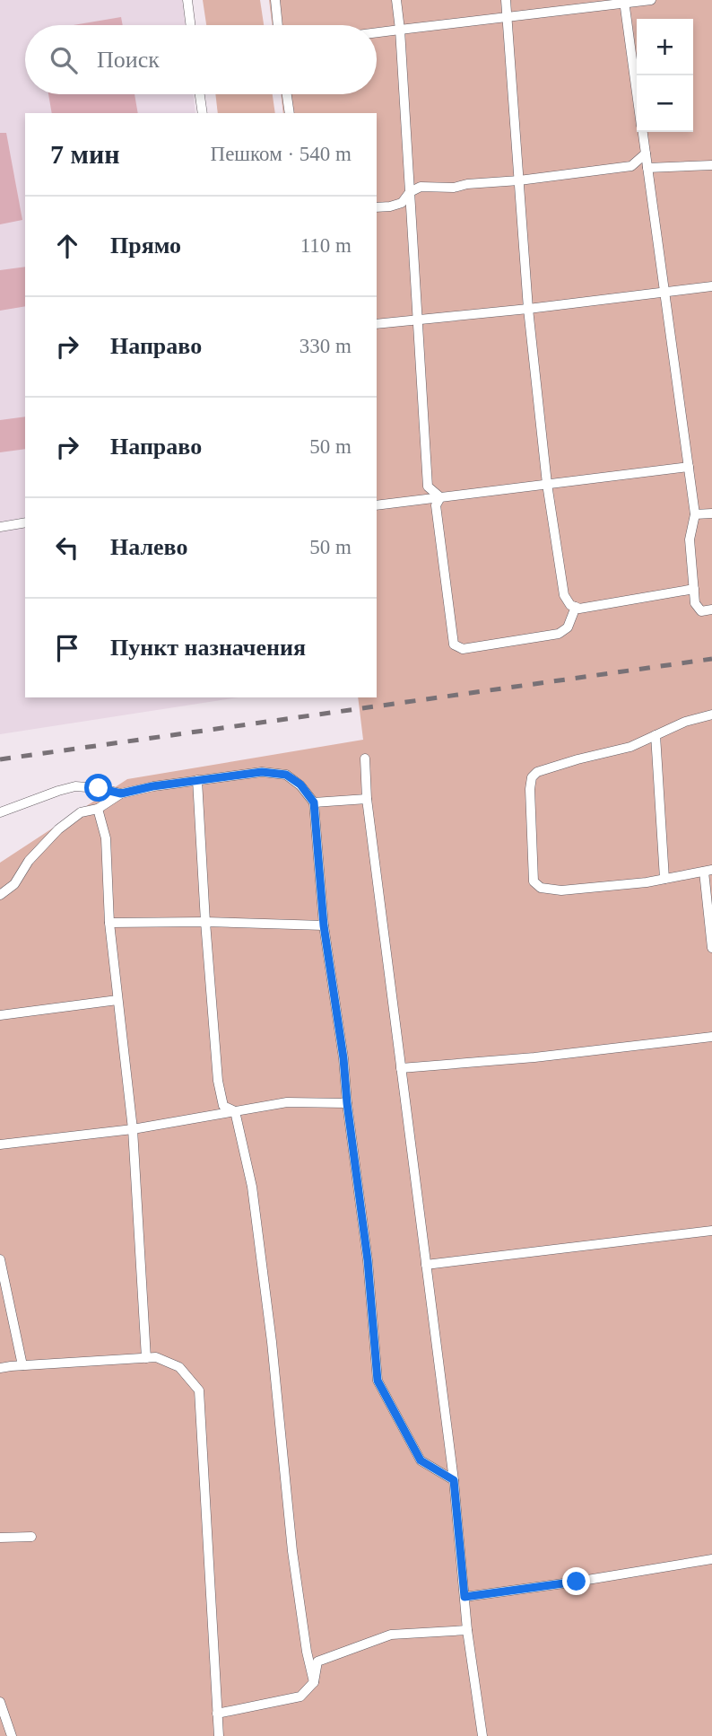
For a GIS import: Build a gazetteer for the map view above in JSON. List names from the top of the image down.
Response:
{
  "page": {
    "map_buttons": ["+", "−"],
    "search": "Поиск",
    "heading": ["7 мин", "Пешком · 540 m"],
    "list": [
      ["Прямо", "110 m"],
      ["Направо", "330 m"],
      ["Направо", "50 m"],
      ["Налево", "50 m"],
      "Пункт назначения"
    ]
  }
}
